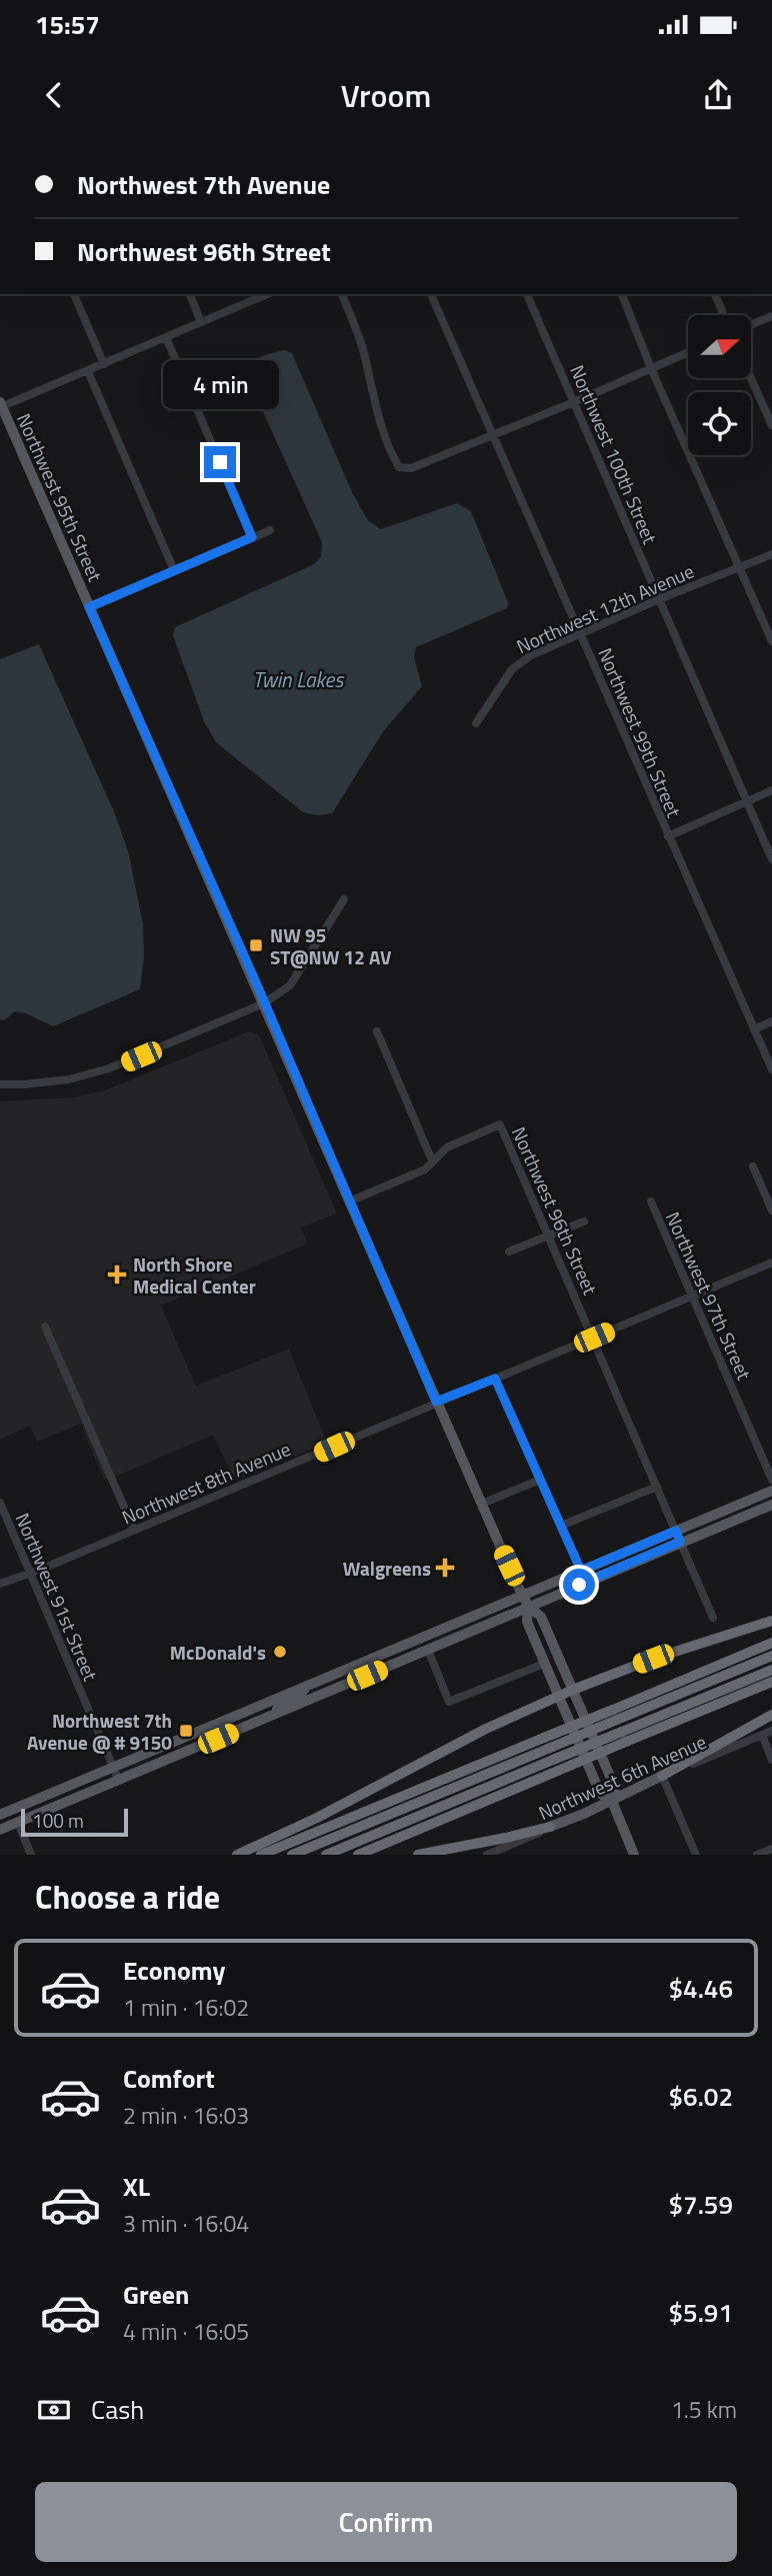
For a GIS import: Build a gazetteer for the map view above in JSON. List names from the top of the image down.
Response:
{
  "streets": {
    "main road": ["Northwest 95th Street", "Northwest 6th Avenue"],
    "street": [
      "Northwest 100th Street",
      "Northwest 12th Avenue",
      "Northwest 99th Street",
      "Northwest 96th Street",
      "Northwest 97th Street",
      "Northwest 8th Avenue",
      "Northwest 91st Street"
    ]
  },
  "crossings": [
    ["Northwest 100th Street", "Northwest 12th Avenue"],
    ["Northwest 95th Street", "Northwest 8th Avenue"],
    ["Northwest 95th Street", "Northwest 6th Avenue"],
    ["Northwest 12th Avenue", "Northwest 99th Street"],
    ["Northwest 96th Street", "Northwest 8th Avenue"],
    ["Northwest 97th Street", "Northwest 8th Avenue"],
    ["Northwest 8th Avenue", "Northwest 91st Street"]
  ],
  "water": ["Twin Lakes"],
  "places": {
    "transit": ["NW 95 ST@NW 12 AV", "Northwest 7th Avenue @ # 9150"],
    "health": ["North Shore Medical Center", "Walgreens"],
    "other": ["McDonald's"]
  },
  "scale_bar": "100 m",
  "north": "right",
  "page": {
    "status": "15:57",
    "header": "Vroom",
    "banner": ["Northwest 7th Avenue", "Northwest 96th Street"],
    "bubble": "4 min",
    "scale": "100 m",
    "heading": "Choose a ride",
    "list": [
      {
        "name": "Economy",
        "note": "1 min · 16:02",
        "value": "$4.46"
      },
      {
        "name": "Comfort",
        "note": "2 min · 16:03",
        "value": "$6.02"
      },
      {
        "name": "XL",
        "note": "3 min · 16:04",
        "value": "$7.59"
      },
      {
        "name": "Green",
        "note": "4 min · 16:05",
        "value": "$5.91"
      }
    ],
    "pay": ["Cash", "1.5 km"],
    "buttons": "Confirm"
  }
}
